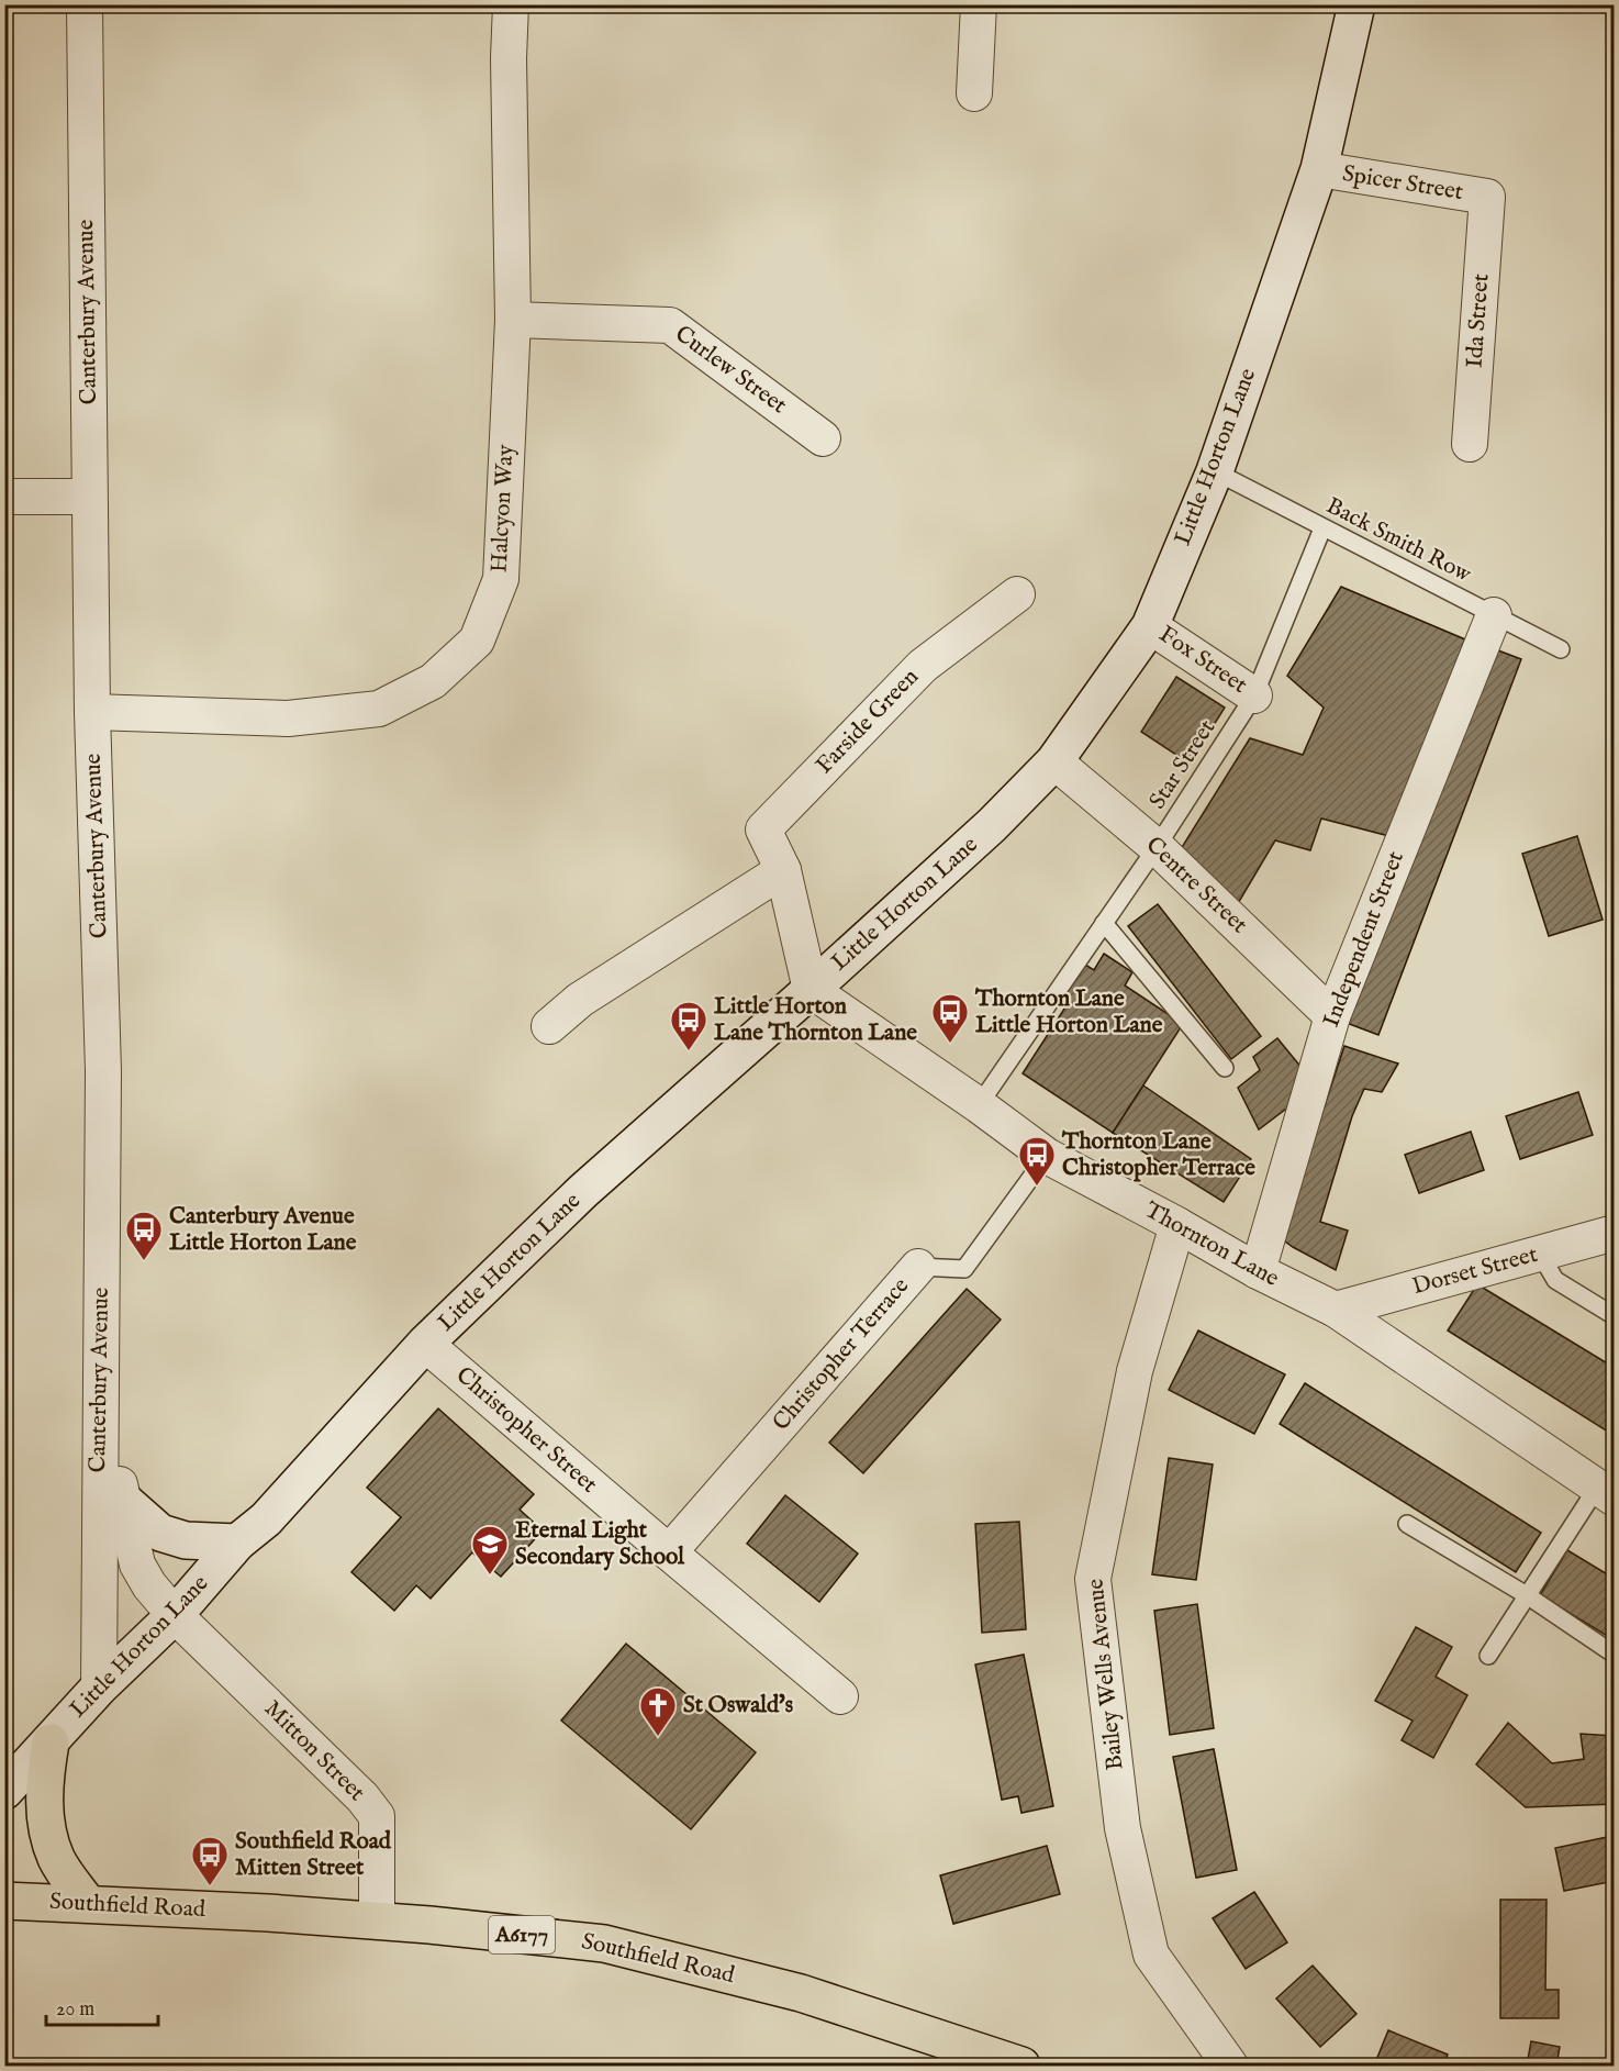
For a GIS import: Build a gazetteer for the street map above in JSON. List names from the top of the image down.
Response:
{
  "streets": {
    "main road": ["Southfield Road", "A6177"],
    "street": [
      "Spicer Street",
      "Canterbury Avenue",
      "Ida Street",
      "Curlew Street",
      "Little Horton Lane",
      "Halcyon Way",
      "Fox Street",
      "Farside Green",
      "Centre Street",
      "Independent Street",
      "Thornton Lane",
      "Dorset Street",
      "Christopher Terrace",
      "Christopher Street",
      "Bailey Wells Avenue",
      "Mitton Street"
    ],
    "lane": ["Back Smith Row", "Star Street"]
  },
  "crossings": [
    ["Spicer Street", "Ida Street"],
    ["Spicer Street", "Little Horton Lane"],
    ["Canterbury Avenue", "Little Horton Lane"],
    ["Canterbury Avenue", "Halcyon Way"],
    ["Canterbury Avenue", "Mitton Street"],
    ["Curlew Street", "Halcyon Way"],
    ["Little Horton Lane", "Back Smith Row"],
    ["Little Horton Lane", "Fox Street"],
    ["Little Horton Lane", "Farside Green"],
    ["Little Horton Lane", "Centre Street"],
    ["Little Horton Lane", "Thornton Lane"],
    ["Little Horton Lane", "Christopher Street"],
    ["Little Horton Lane", "Mitton Street"],
    ["Back Smith Row", "Star Street"],
    ["Back Smith Row", "Independent Street"],
    ["Fox Street", "Star Street"],
    ["Farside Green", "Thornton Lane"],
    ["Star Street", "Centre Street"],
    ["Star Street", "Thornton Lane"],
    ["Centre Street", "Independent Street"],
    ["Independent Street", "Thornton Lane"],
    ["Thornton Lane", "Dorset Street"],
    ["Thornton Lane", "Christopher Terrace"],
    ["Thornton Lane", "Bailey Wells Avenue"],
    ["Christopher Terrace", "Christopher Street"],
    ["Mitton Street", "Southfield Road"]
  ],
  "places": {
    "bus stop": [
      "Thornton Lane Little Horton Lane",
      "Little Horton Lane Thornton Lane",
      "Thornton Lane Christopher Terrace",
      "Canterbury Avenue Little Horton Lane",
      "Southfield Road Mitten Street"
    ],
    "school or university": ["Eternal Light Secondary School"],
    "church": ["St Oswald's"]
  },
  "scale_bar": "20 m"
}
